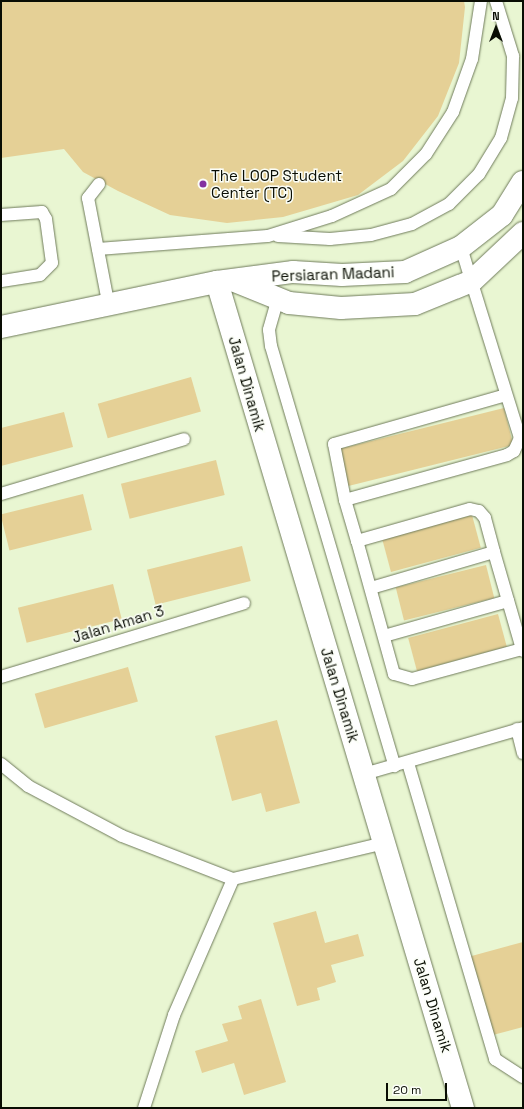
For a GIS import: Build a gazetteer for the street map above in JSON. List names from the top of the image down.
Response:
{
  "streets": {
    "street": ["Persiaran Madani", "Jalan Dinamik"],
    "lane": ["Jalan Aman 3"]
  },
  "crossings": [
    ["Persiaran Madani", "Jalan Dinamik"]
  ],
  "places": ["The LOOP Student Center (TC)"],
  "scale_bar": "20 m",
  "north": "top"
}
